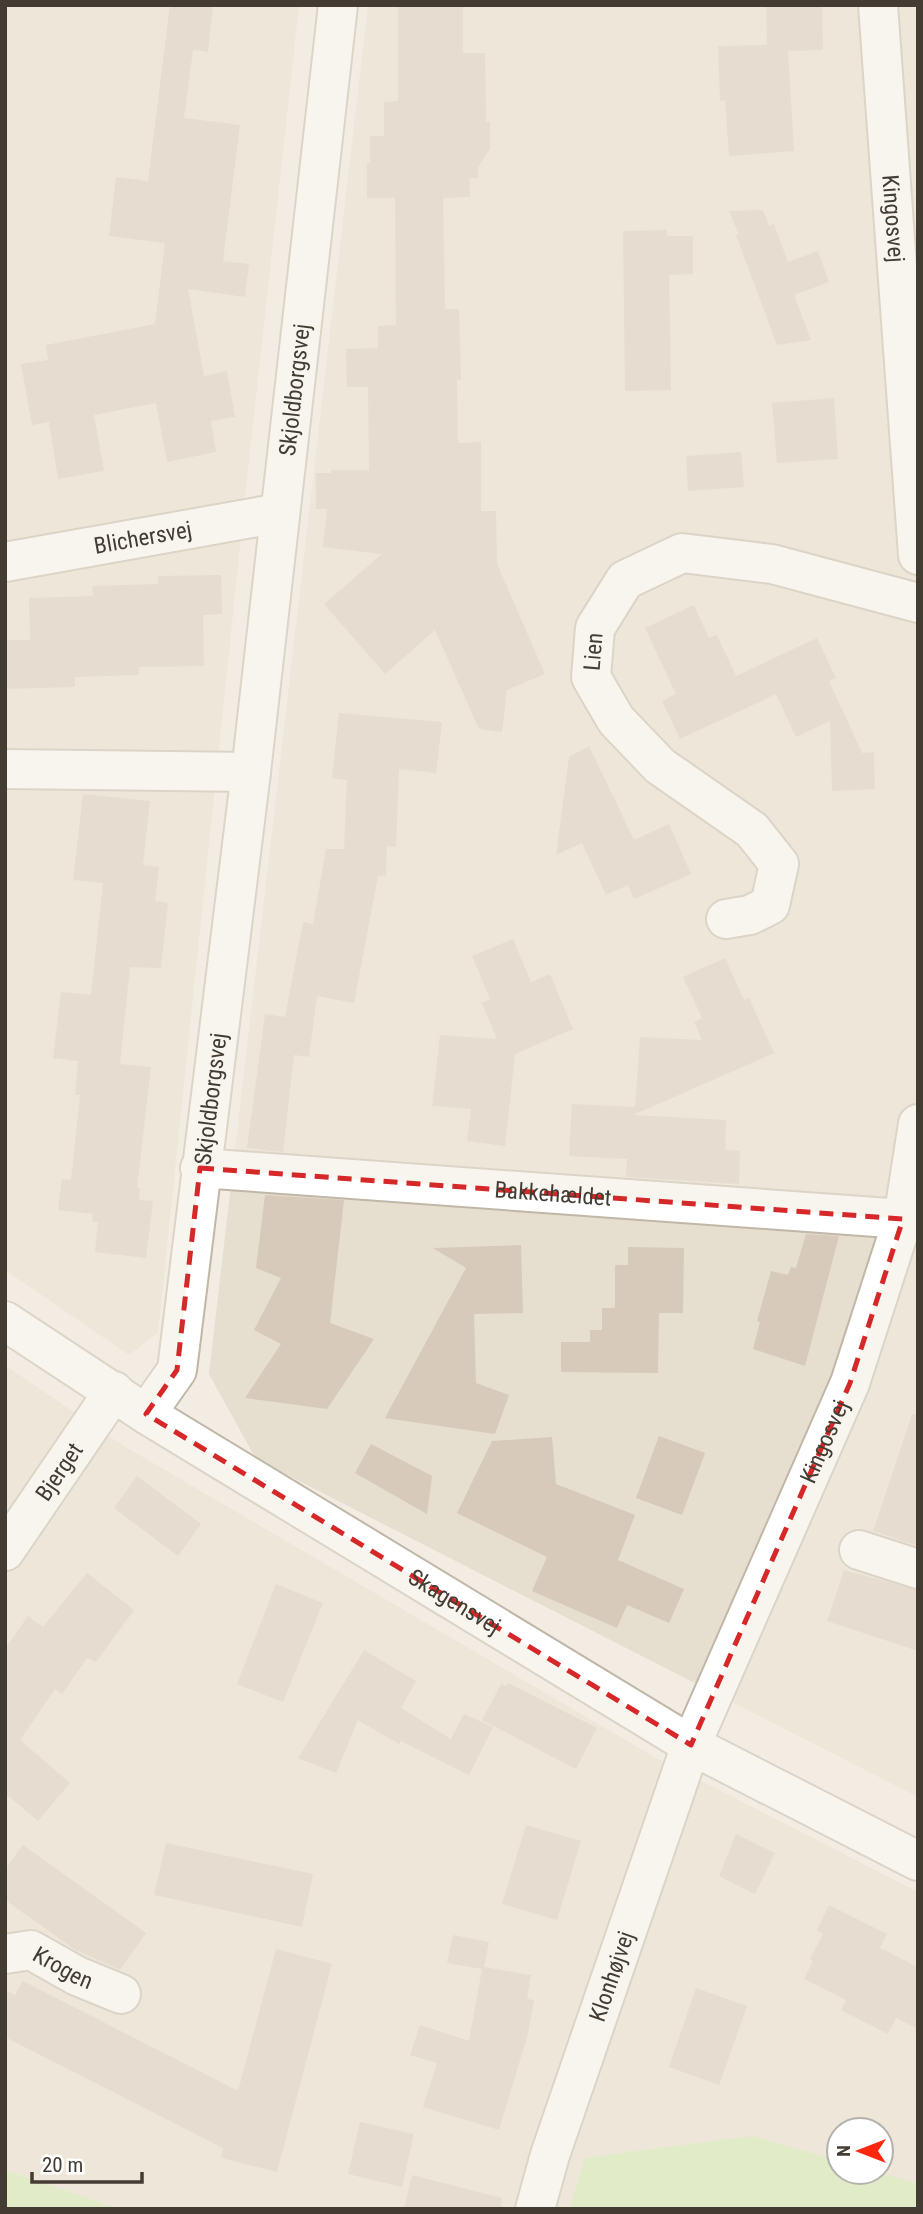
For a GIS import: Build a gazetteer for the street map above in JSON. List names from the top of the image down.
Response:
{
  "streets": {
    "street": [
      "Kingosvej",
      "Skjoldborgsvej",
      "Blichersvej",
      "Lien",
      "Bakkehældet",
      "Bjerget",
      "Skagensvej",
      "Krogen",
      "Klonhøjvej"
    ]
  },
  "crossings": [
    ["Kingosvej", "Bakkehældet"],
    ["Kingosvej", "Skagensvej"],
    ["Kingosvej", "Klonhøjvej"],
    ["Skjoldborgsvej", "Blichersvej"],
    ["Skjoldborgsvej", "Bakkehældet"],
    ["Skjoldborgsvej", "Skagensvej"],
    ["Bjerget", "Skagensvej"],
    ["Skagensvej", "Klonhøjvej"]
  ],
  "scale_bar": "20 m",
  "north": "left"
}
